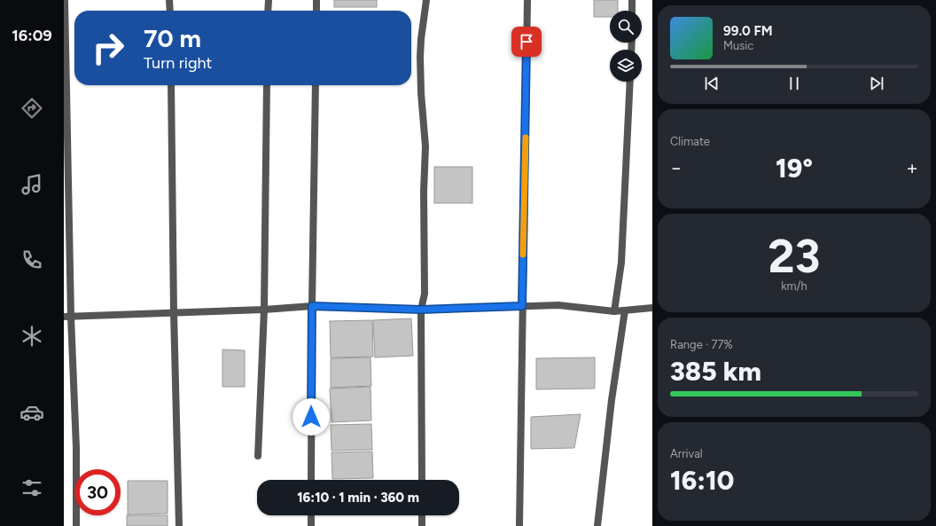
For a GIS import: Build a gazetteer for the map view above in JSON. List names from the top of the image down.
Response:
{
  "page": {
    "tabs": "16:09",
    "turn": ["70 m", "Turn right"],
    "song": ["99.0 FM", "Music"],
    "tile": [
      "Climate",
      ["23", "km/h"],
      ["Range · 77%", "385 km"],
      ["Arrival", "16:10"]
    ],
    "heat": ["−", "19°", "+"],
    "limit": "30",
    "trip": "16:10 · 1 min · 360 m"
  }
}
